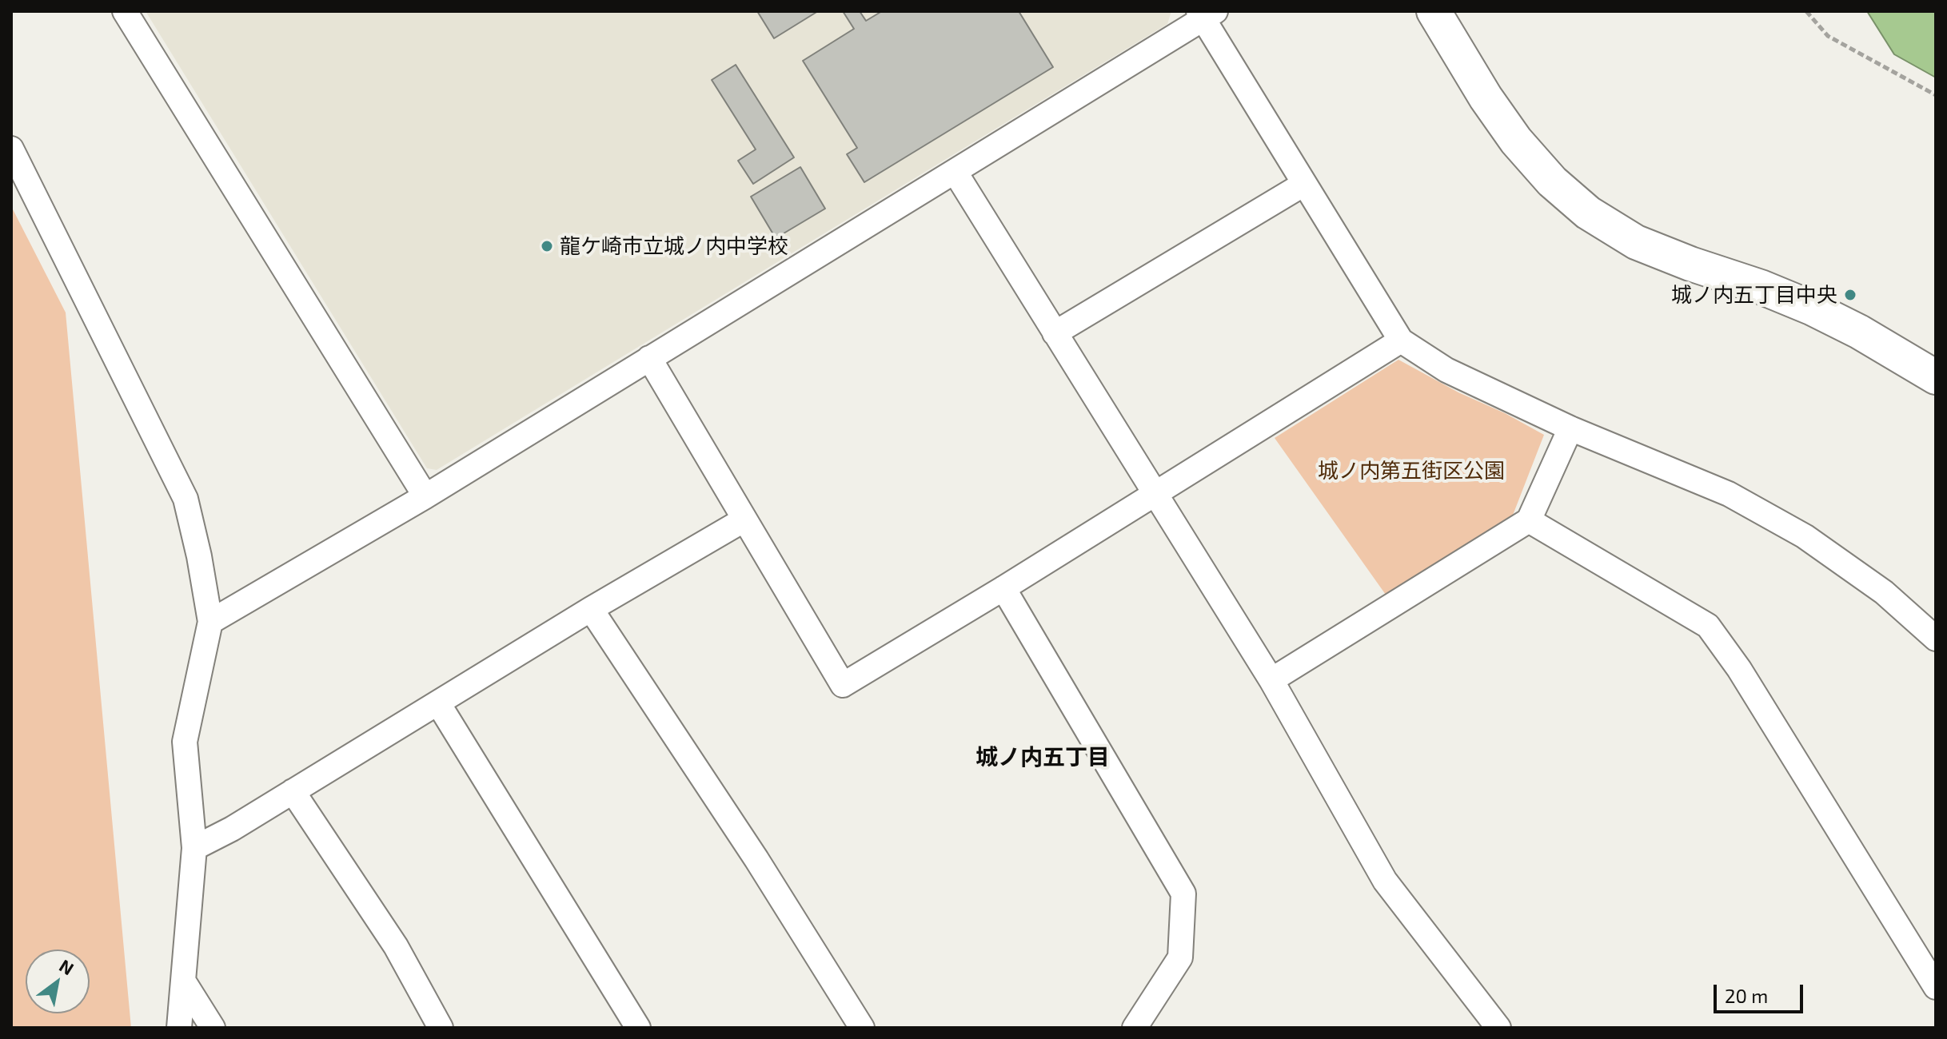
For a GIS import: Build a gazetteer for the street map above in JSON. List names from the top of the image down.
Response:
{
  "districts": ["城ノ内五丁目"],
  "parks": ["城ノ内第五街区公園"],
  "places": ["龍ケ崎市立城ノ内中学校", "城ノ内五丁目中央"],
  "scale_bar": "20 m",
  "north": "top right"
}
